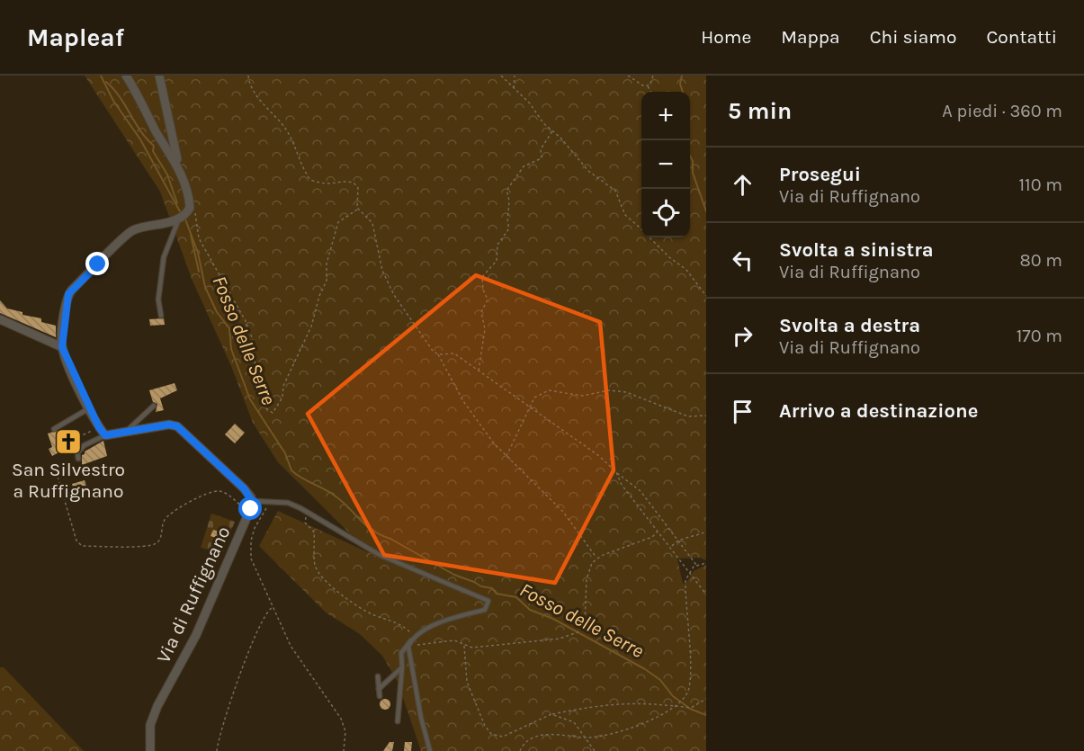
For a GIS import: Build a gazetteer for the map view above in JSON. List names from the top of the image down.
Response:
{
  "streets": {
    "street": ["Via di Ruffignano"]
  },
  "water": ["Fosso delle Serre"],
  "places": {
    "church": ["San Silvestro a Ruffignano"]
  },
  "page": {
    "header": "Mapleaf",
    "nav": [
      "Home",
      "Mappa",
      "Chi siamo",
      "Contatti"
    ],
    "heading": ["5 min", "A piedi · 360 m"],
    "map_buttons": ["+", "−"],
    "list": [
      ["Prosegui", "Via di Ruffignano", "110 m"],
      ["Svolta a sinistra", "Via di Ruffignano", "80 m"],
      ["Svolta a destra", "Via di Ruffignano", "170 m"],
      "Arrivo a destinazione"
    ]
  }
}
